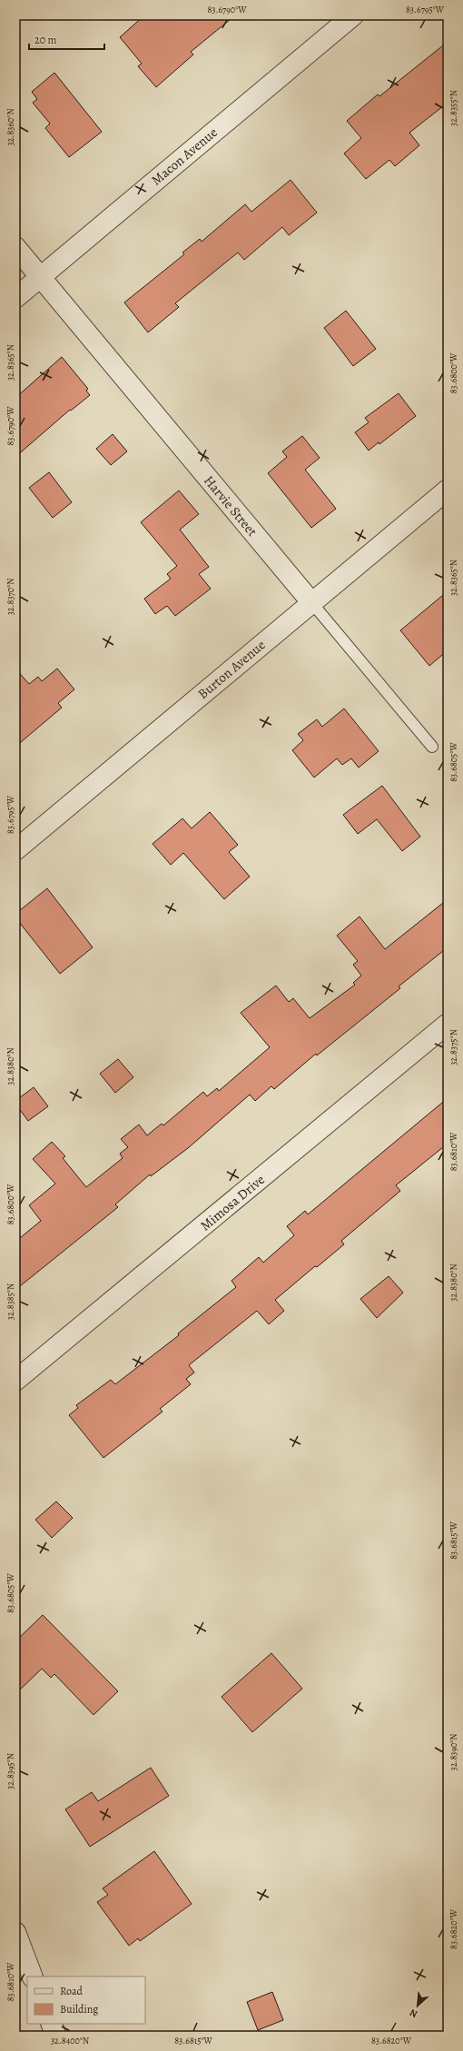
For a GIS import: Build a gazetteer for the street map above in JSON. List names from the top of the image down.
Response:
{
  "streets": {
    "street": [
      "Macon Avenue",
      "Harvie Street",
      "Burton Avenue",
      "Mimosa Drive"
    ]
  },
  "crossings": [
    ["Macon Avenue", "Harvie Street"],
    ["Harvie Street", "Burton Avenue"]
  ],
  "legend": ["Road", "Building"],
  "scale_bar": "20 m",
  "north": "bottom left",
  "coordinates": [
    "83.6790°W",
    "83.6795°W",
    "32.8355°N",
    "32.8360°N",
    "32.8365°N",
    "83.6800°W",
    "32.8370°N",
    "83.6805°W",
    "32.8375°N",
    "32.8380°N",
    "83.6810°W",
    "32.8385°N",
    "83.6815°W",
    "32.8390°N",
    "32.8395°N",
    "83.6820°W",
    "32.8400°N"
  ]
}
